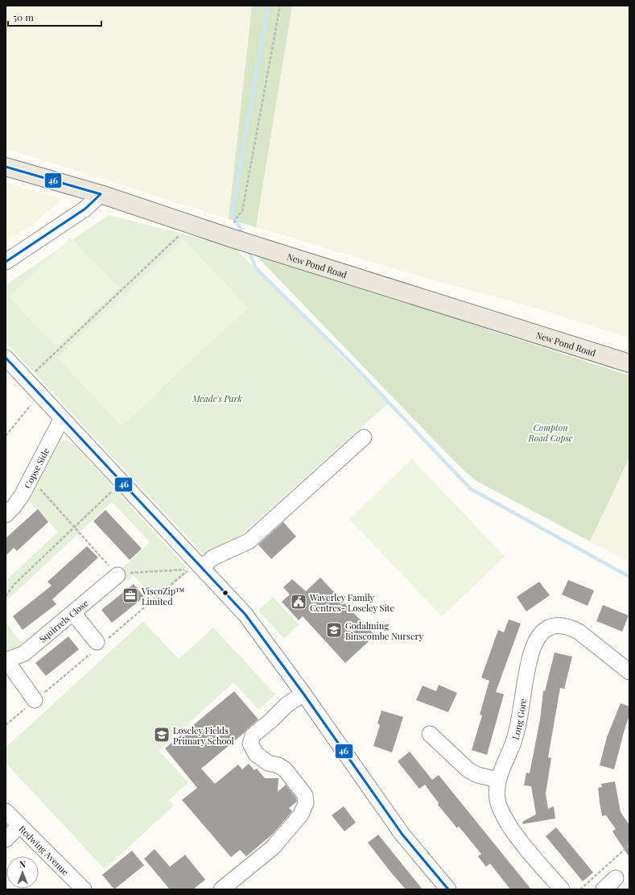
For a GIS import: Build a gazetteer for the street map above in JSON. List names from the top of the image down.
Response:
{
  "streets": {
    "main road": ["New Pond Road"],
    "street": [
      "Copse Side",
      "Squirrels Close",
      "Long Gore",
      "Redwing Avenue"
    ]
  },
  "parks": ["Meade's Park", "Compton Road Copse"],
  "places": {
    "office": ["ViscoZip™ Limited"],
    "public building": ["Waverley Family Centres- Loseley Site"],
    "school or university": ["Godalming Binscombe Nursery", "Loseley Fields Primary School"]
  },
  "lines": ["transit line 46"],
  "scale_bar": "50 m",
  "north": "top"
}
